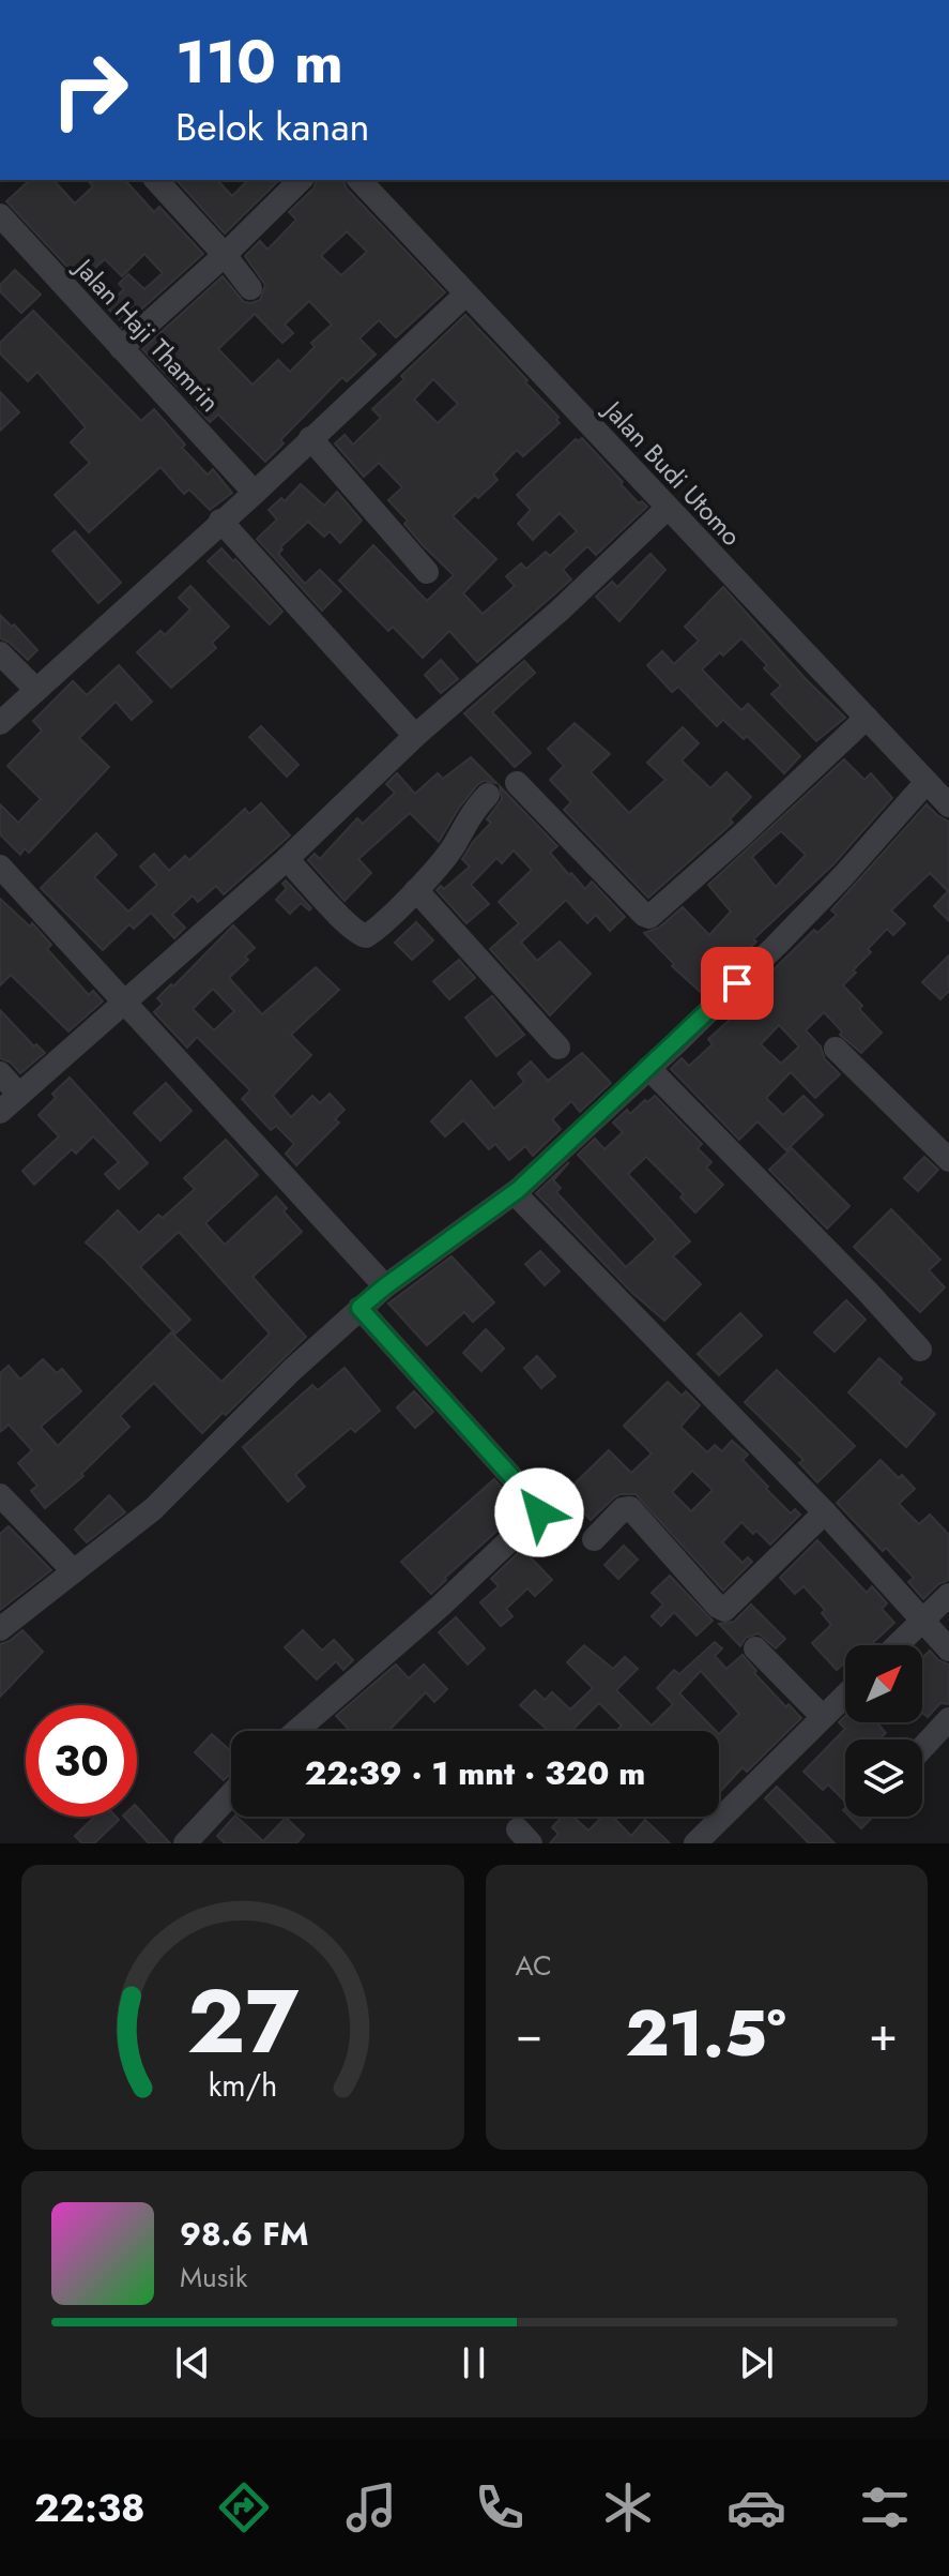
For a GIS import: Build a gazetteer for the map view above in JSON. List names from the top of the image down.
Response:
{
  "streets": {
    "street": ["Jalan Haji Thamrin", "Jalan Budi Utomo"]
  },
  "north": "top right",
  "page": {
    "turn": ["110 m", "Belok kanan"],
    "limit": "30",
    "trip": "22:39 · 1 mnt · 320 m",
    "tile": "AC",
    "heat": ["−", "21.5°", "+"],
    "song": ["98.6 FM", "Musik"],
    "tabs": "22:38",
    "gauge": ["27", "km/h"]
  }
}
